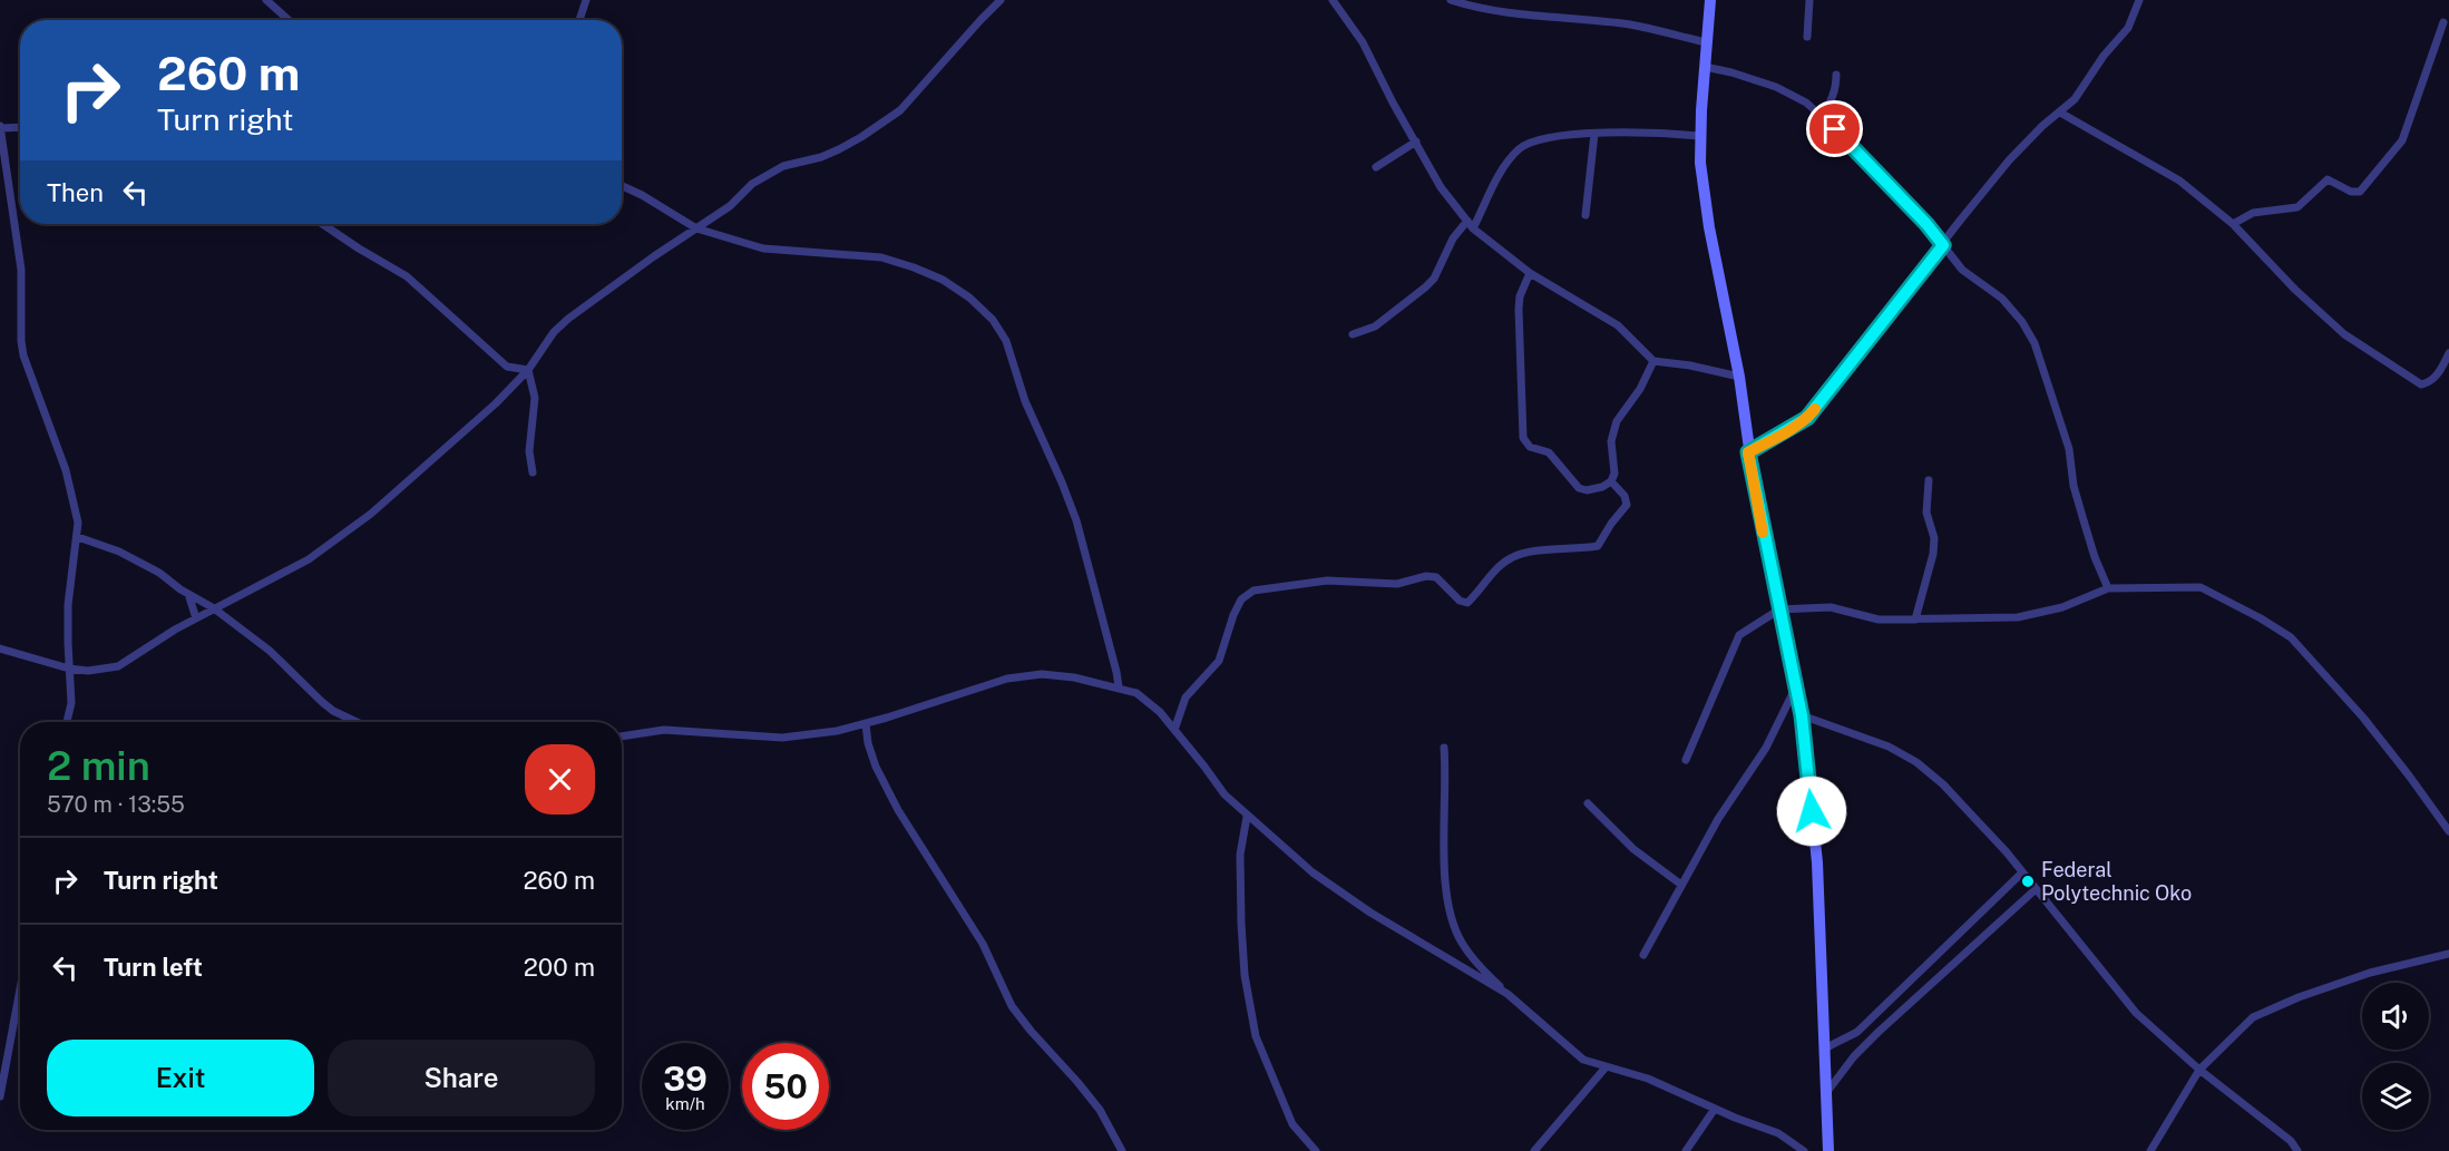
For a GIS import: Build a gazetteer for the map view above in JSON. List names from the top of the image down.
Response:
{
  "places": ["Federal Polytechnic Oko"],
  "page": {
    "turn": ["260 m", "Turn right"],
    "then": "Then",
    "heading": ["2 min", "570 m · 13:55"],
    "list": [
      {
        "name": "Turn right",
        "value": "260 m"
      },
      {
        "name": "Turn left",
        "value": "200 m"
      }
    ],
    "buttons": ["Exit", "Share"],
    "speed": "39 km/h",
    "limit": "50"
  }
}
